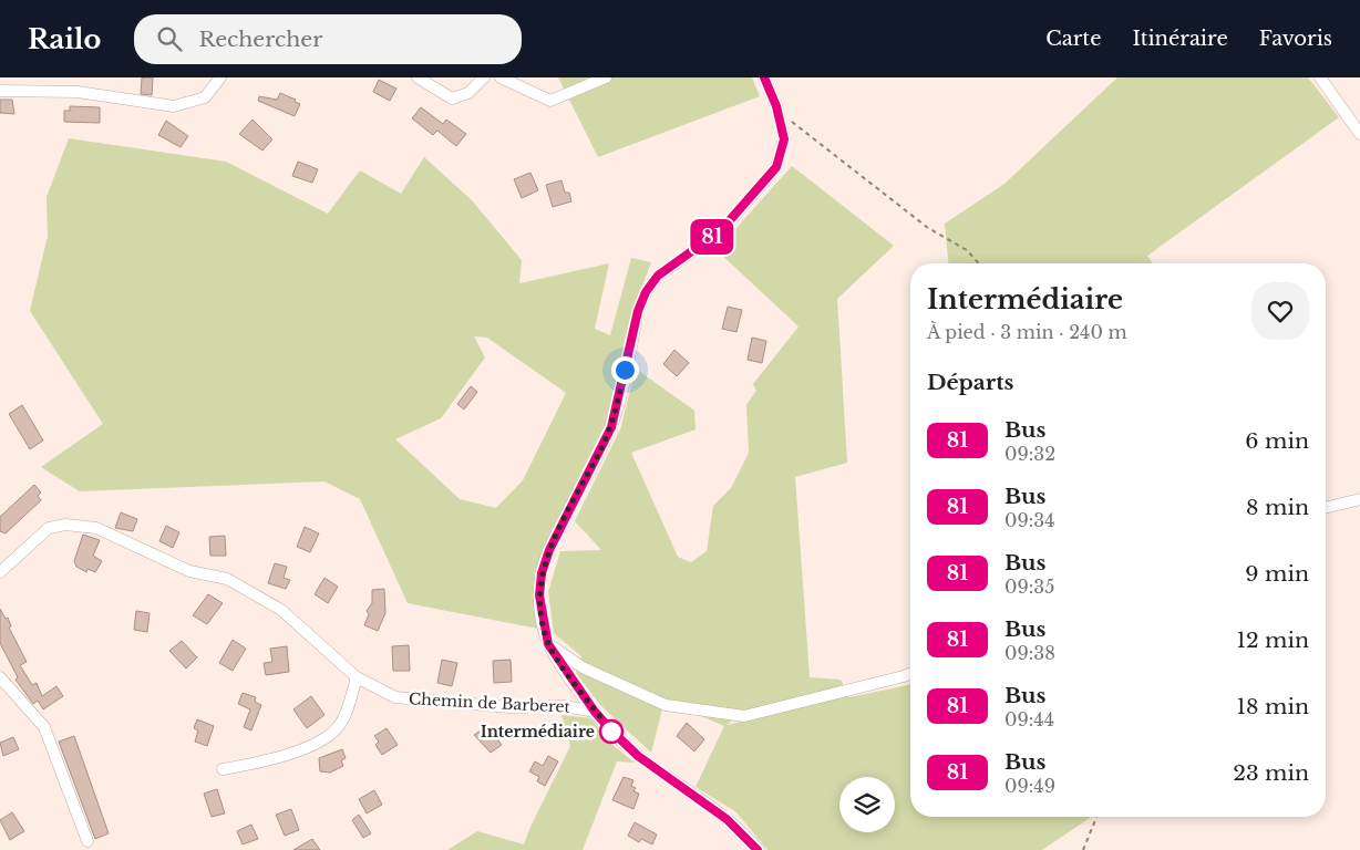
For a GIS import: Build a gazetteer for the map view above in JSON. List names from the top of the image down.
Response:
{
  "streets": {
    "street": ["Chemin de Barberet"]
  },
  "places": ["Intermédiaire"],
  "lines": ["bus line 81"],
  "page": {
    "header": "Railo",
    "search": "Rechercher",
    "nav": ["Carte", "Itinéraire", "Favoris"],
    "on_map": "81",
    "heading": [
      ["Intermédiaire", "À pied · 3 min · 240 m"],
      "Départs"
    ],
    "list": [
      {
        "mark": "81",
        "name": "Bus",
        "note": "09:32",
        "value": "6 min"
      },
      {
        "mark": "81",
        "name": "Bus",
        "note": "09:34",
        "value": "8 min"
      },
      {
        "mark": "81",
        "name": "Bus",
        "note": "09:35",
        "value": "9 min"
      },
      {
        "mark": "81",
        "name": "Bus",
        "note": "09:38",
        "value": "12 min"
      },
      {
        "mark": "81",
        "name": "Bus",
        "note": "09:44",
        "value": "18 min"
      },
      {
        "mark": "81",
        "name": "Bus",
        "note": "09:49",
        "value": "23 min"
      }
    ]
  }
}
